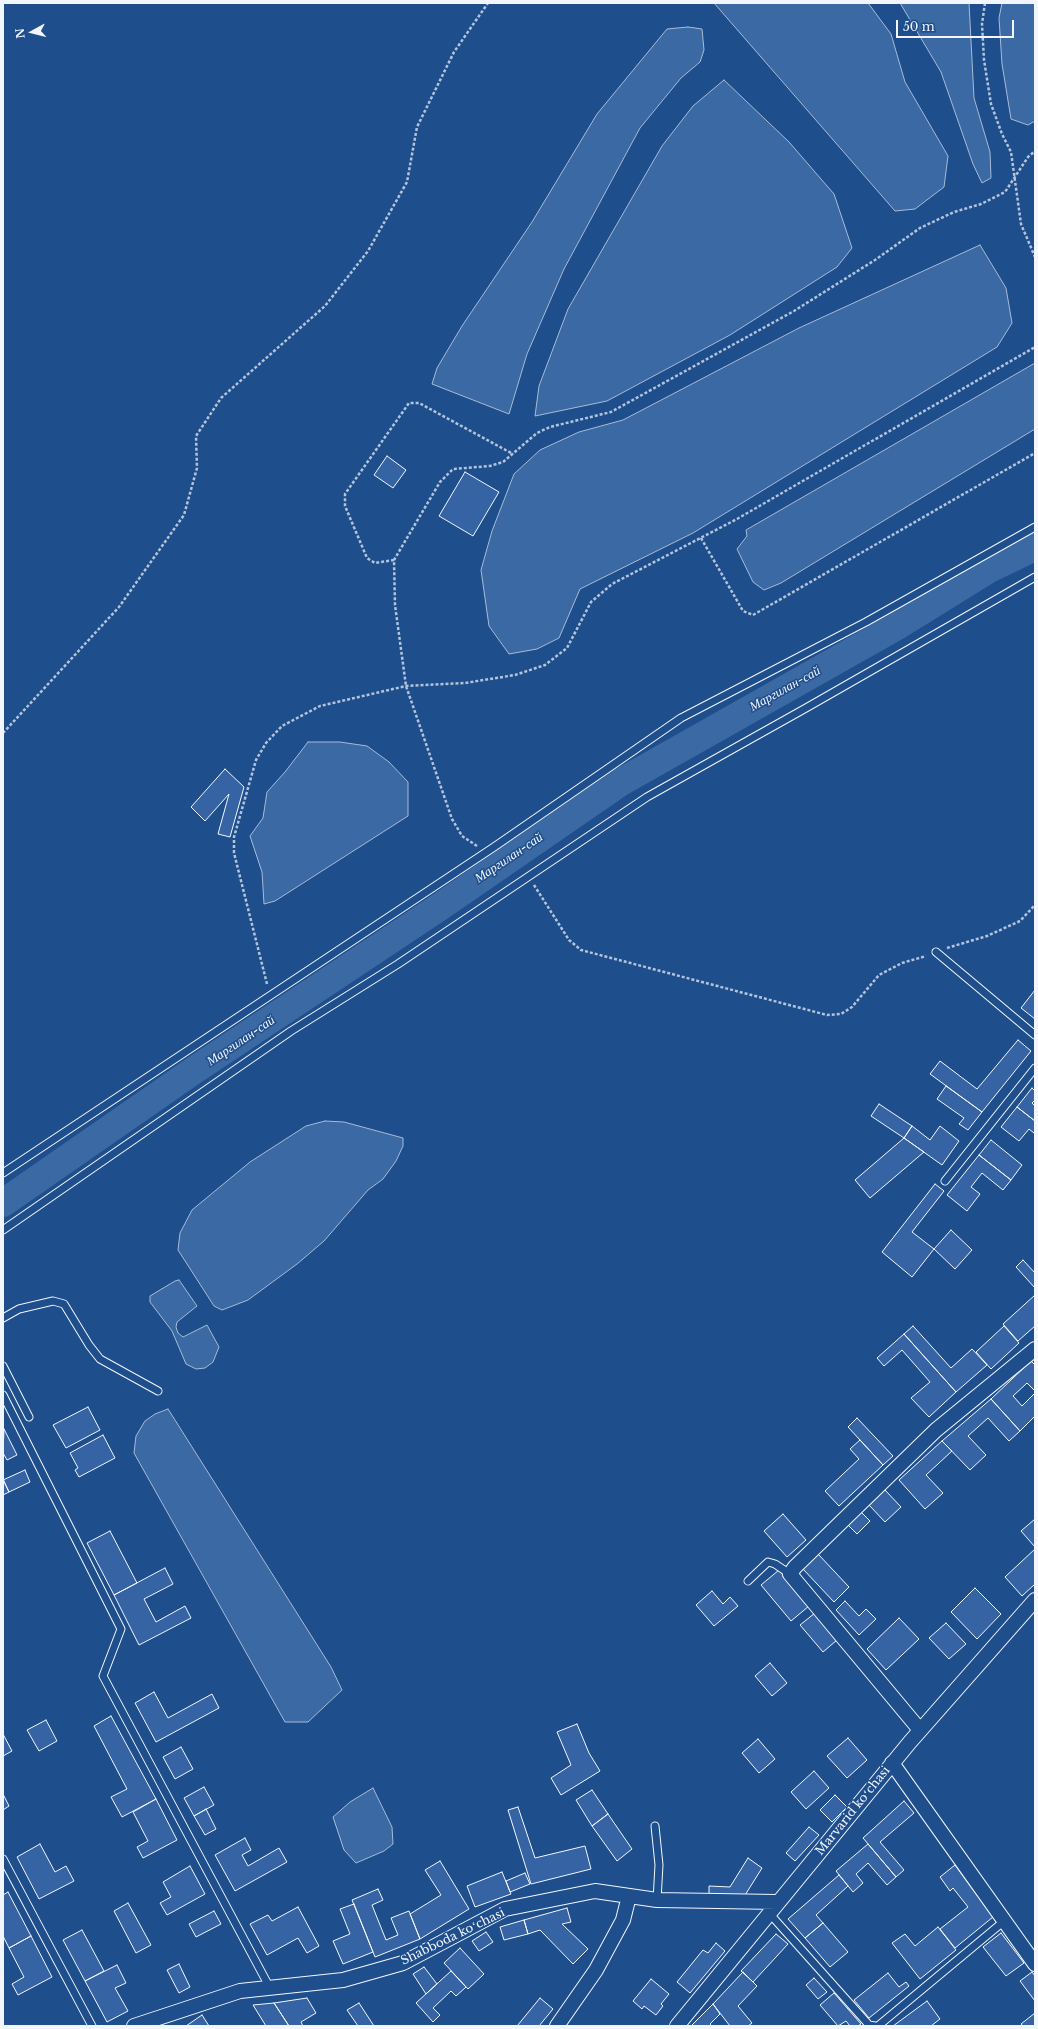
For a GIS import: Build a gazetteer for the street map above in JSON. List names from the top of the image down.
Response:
{
  "streets": {
    "street": ["Marvarid koʻchasi", "Shabboda koʻchasi"]
  },
  "crossings": [
    ["Marvarid koʻchasi", "Shabboda koʻchasi"]
  ],
  "water": ["Маргилан-сай"],
  "scale_bar": "50 m",
  "north": "left"
}
